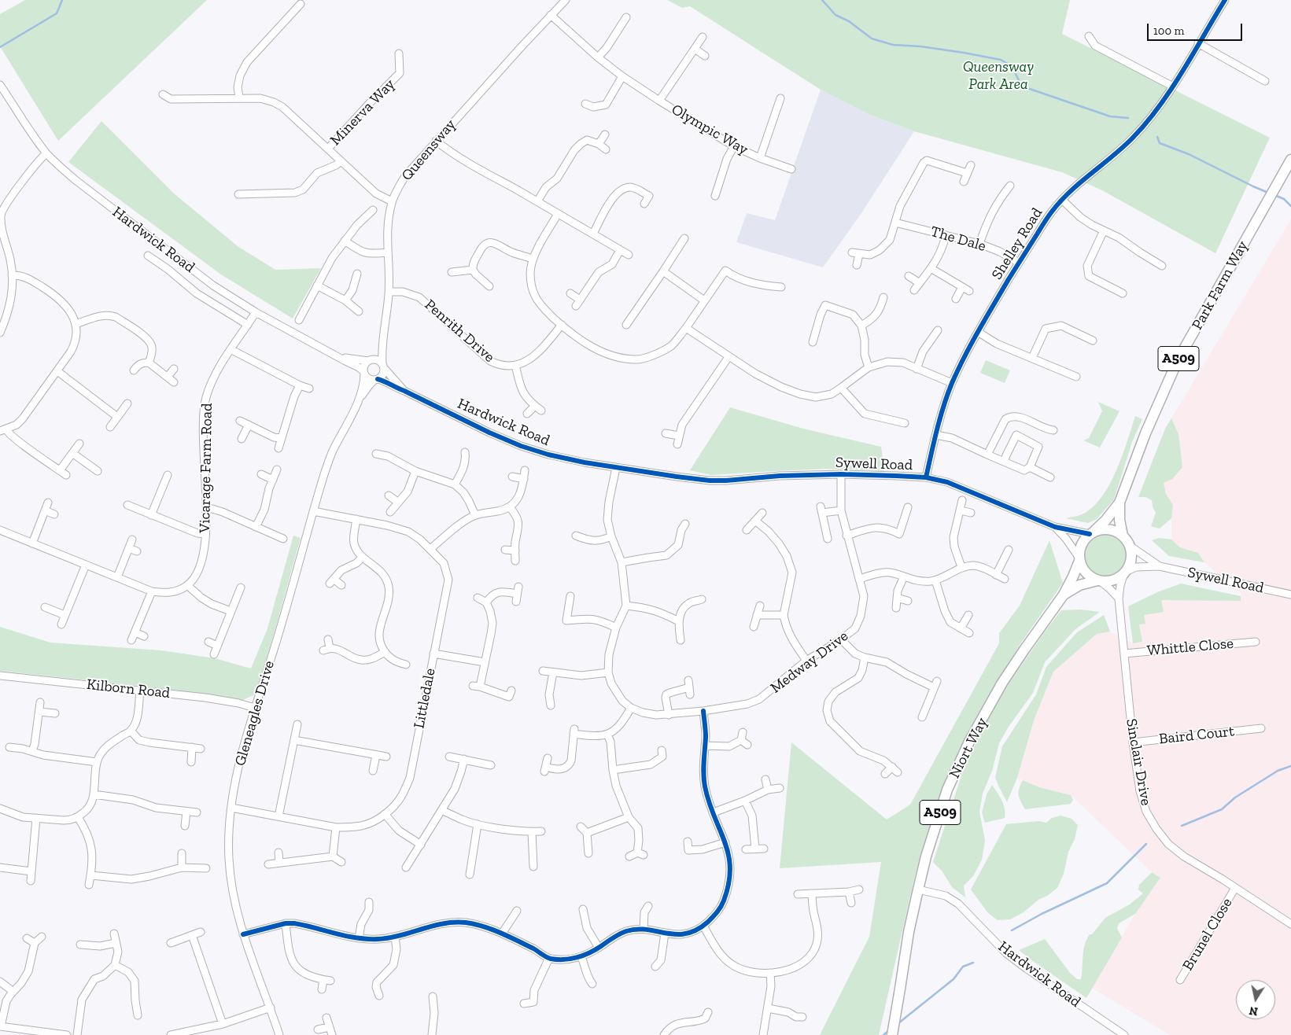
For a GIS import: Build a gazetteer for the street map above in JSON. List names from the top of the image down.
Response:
{
  "streets": {
    "highway": ["Park Farm Way", "A509", "Niort Way"],
    "street": [
      "Minerva Way",
      "Olympic Way",
      "Queensway",
      "The Dale",
      "Hardwick Road",
      "Shelley Road",
      "Penrith Drive",
      "Sywell Road",
      "Vicarage Farm Road",
      "Whittle Close",
      "Medway Drive",
      "Kilborn Road",
      "Littledale",
      "Gleneagles Drive",
      "Baird Court",
      "Sinclair Drive",
      "Brunel Close"
    ]
  },
  "crossings": [
    ["Minerva Way", "Queensway"],
    ["Olympic Way", "Queensway"],
    ["Queensway", "Hardwick Road"],
    ["Queensway", "Penrith Drive"],
    ["Queensway", "Gleneagles Drive"],
    ["The Dale", "Shelley Road"],
    ["Hardwick Road", "Sywell Road"],
    ["Hardwick Road", "Vicarage Farm Road"],
    ["Hardwick Road", "Gleneagles Drive"],
    ["Hardwick Road", "Niort Way"],
    ["Shelley Road", "Sywell Road"],
    ["Park Farm Way", "Sywell Road"],
    ["Park Farm Way", "Niort Way"],
    ["Park Farm Way", "Sinclair Drive"],
    ["Sywell Road", "Medway Drive"],
    ["Sywell Road", "Niort Way"],
    ["Sywell Road", "Sinclair Drive"],
    ["Whittle Close", "Sinclair Drive"],
    ["Kilborn Road", "Gleneagles Drive"],
    ["Littledale", "Gleneagles Drive"],
    ["Baird Court", "Sinclair Drive"],
    ["Niort Way", "Sinclair Drive"],
    ["Sinclair Drive", "Brunel Close"]
  ],
  "parks": ["Queensway Park Area"],
  "scale_bar": "100 m",
  "north": "bottom"
}
